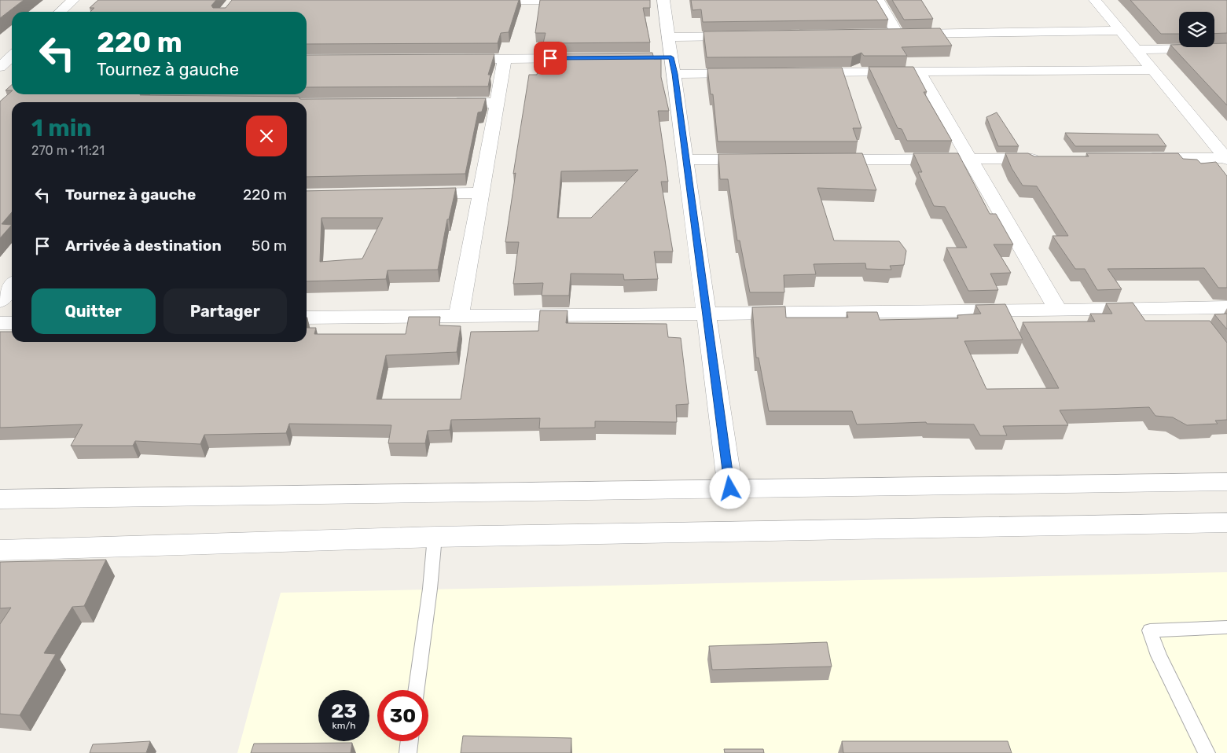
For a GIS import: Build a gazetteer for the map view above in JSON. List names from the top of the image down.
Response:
{
  "page": {
    "turn": ["220 m", "Tournez à gauche"],
    "heading": ["1 min", "270 m · 11:21"],
    "list": [
      {
        "name": "Tournez à gauche",
        "value": "220 m"
      },
      {
        "name": "Arrivée à destination",
        "value": "50 m"
      }
    ],
    "buttons": ["Quitter", "Partager"],
    "speed": "23 km/h",
    "limit": "30"
  }
}
